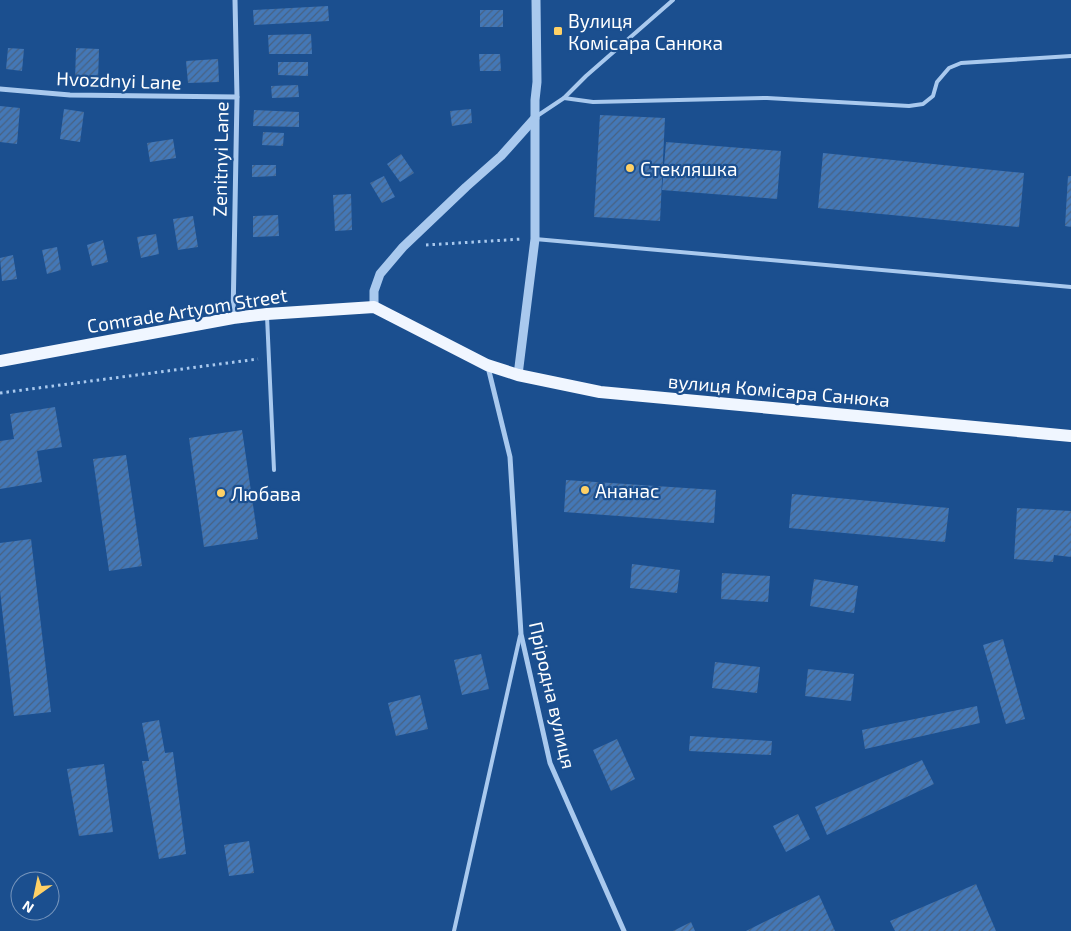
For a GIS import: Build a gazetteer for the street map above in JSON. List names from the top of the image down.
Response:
{
  "streets": {
    "main road": ["Comrade Artyom Street", "вулиця Комісара Санюка"],
    "street": ["Hvozdnyi Lane", "Zenitnyi Lane", "Пріродна вулиця"]
  },
  "crossings": [
    ["Hvozdnyi Lane", "Zenitnyi Lane"],
    ["Zenitnyi Lane", "Comrade Artyom Street"],
    ["вулиця Комісара Санюка", "Пріродна вулиця"]
  ],
  "places": {
    "transit": ["Вулиця Комісара Санюка"],
    "other": ["Стекляшка", "Ананас", "Любава"]
  },
  "north": "bottom left"
}
